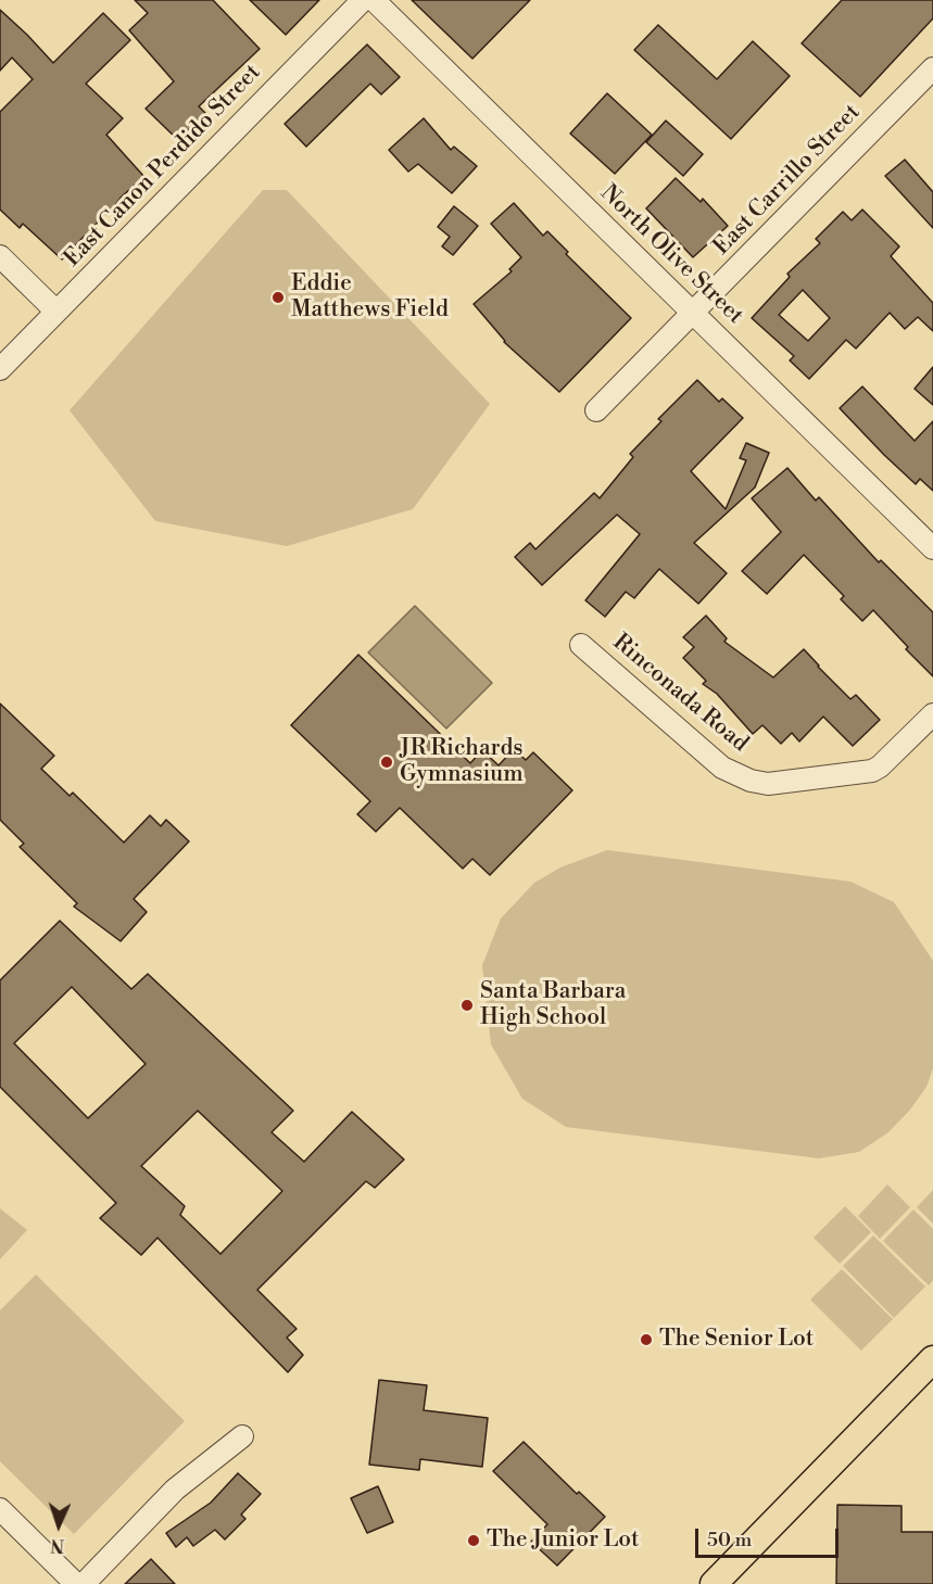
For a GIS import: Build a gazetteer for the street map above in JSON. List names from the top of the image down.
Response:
{
  "streets": {
    "street": [
      "East Canon Perdido Street",
      "East Carrillo Street",
      "North Olive Street",
      "Rinconada Road"
    ]
  },
  "crossings": [
    ["East Carrillo Street", "North Olive Street"]
  ],
  "places": [
    "Eddie Matthews Field",
    "JR Richards Gymnasium",
    "Santa Barbara High School",
    "The Senior Lot",
    "The Junior Lot"
  ],
  "scale_bar": "50 m",
  "north": "bottom"
}
